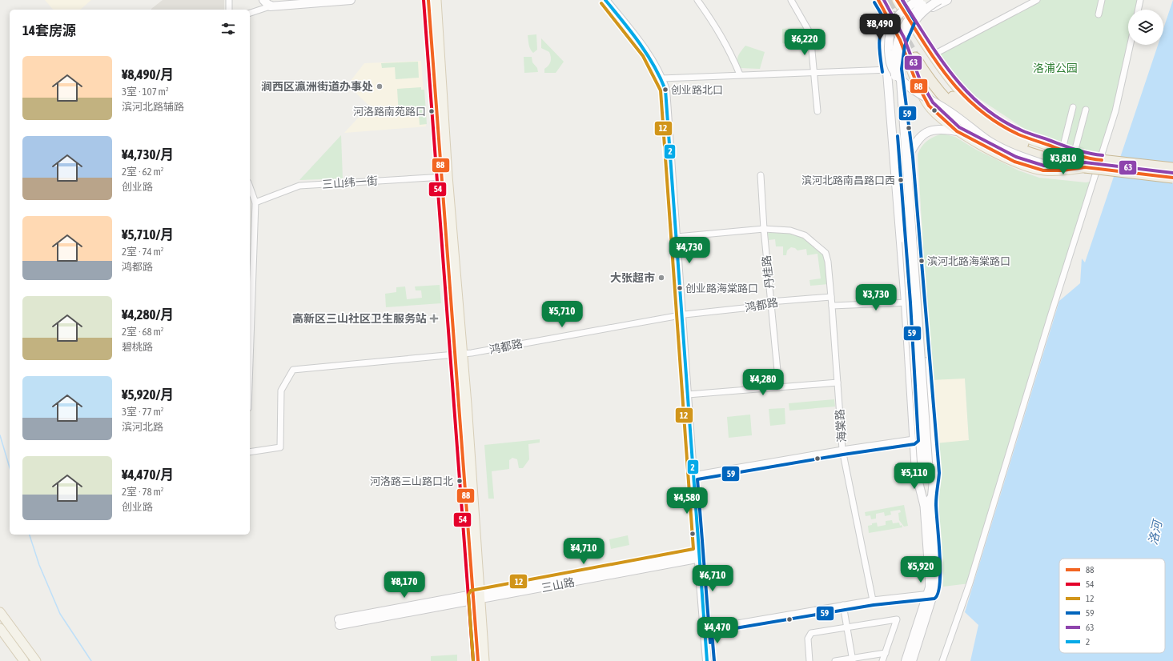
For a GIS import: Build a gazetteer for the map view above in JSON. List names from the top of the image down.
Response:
{
  "streets": {
    "main road": ["三山路"],
    "street": [
      "三山纬一街",
      "丹桂路",
      "鸿都路",
      "海棠路"
    ]
  },
  "crossings": [
    ["丹桂路", "鸿都路"],
    ["丹桂路", "海棠路"],
    ["鸿都路", "海棠路"]
  ],
  "water": ["洛河"],
  "parks": ["洛浦公园"],
  "places": {
    "other": [
      "涧西区瀛洲街道办事处",
      "创业路北口",
      "河洛路南苑路口",
      "滨河北路南昌路口西",
      "滨河北路海棠路口",
      "大张超市",
      "创业路海棠路口",
      "河洛路三山路口北"
    ],
    "health": ["高新区三山社区卫生服务站"]
  },
  "lines": [
    "transit line 88",
    "transit line 54",
    "transit line 59",
    "transit line 63",
    "transit line 2",
    "transit line 12"
  ],
  "legend": [
    "88",
    "54",
    "12",
    "59",
    "63",
    "2"
  ],
  "page": {
    "heading": "14套房源",
    "price": [
      "¥8,490",
      "¥6,220",
      "¥3,810",
      "¥4,730",
      "¥3,730",
      "¥5,710",
      "¥4,280",
      "¥5,110",
      "¥4,580",
      "¥4,710",
      "¥5,920",
      "¥6,710",
      "¥8,170",
      "¥4,470"
    ],
    "list": [
      {
        "name": "¥8,490/月",
        "note": "3室 · 107 m² · 滨河北路辅路"
      },
      {
        "name": "¥4,730/月",
        "note": "2室 · 62 m² · 创业路"
      },
      {
        "name": "¥5,710/月",
        "note": "2室 · 74 m² · 鸿都路"
      },
      {
        "name": "¥4,280/月",
        "note": "2室 · 68 m² · 碧桃路"
      },
      {
        "name": "¥5,920/月",
        "note": "3室 · 77 m² · 滨河北路"
      },
      {
        "name": "¥4,470/月",
        "note": "2室 · 78 m² · 创业路"
      }
    ]
  }
}
